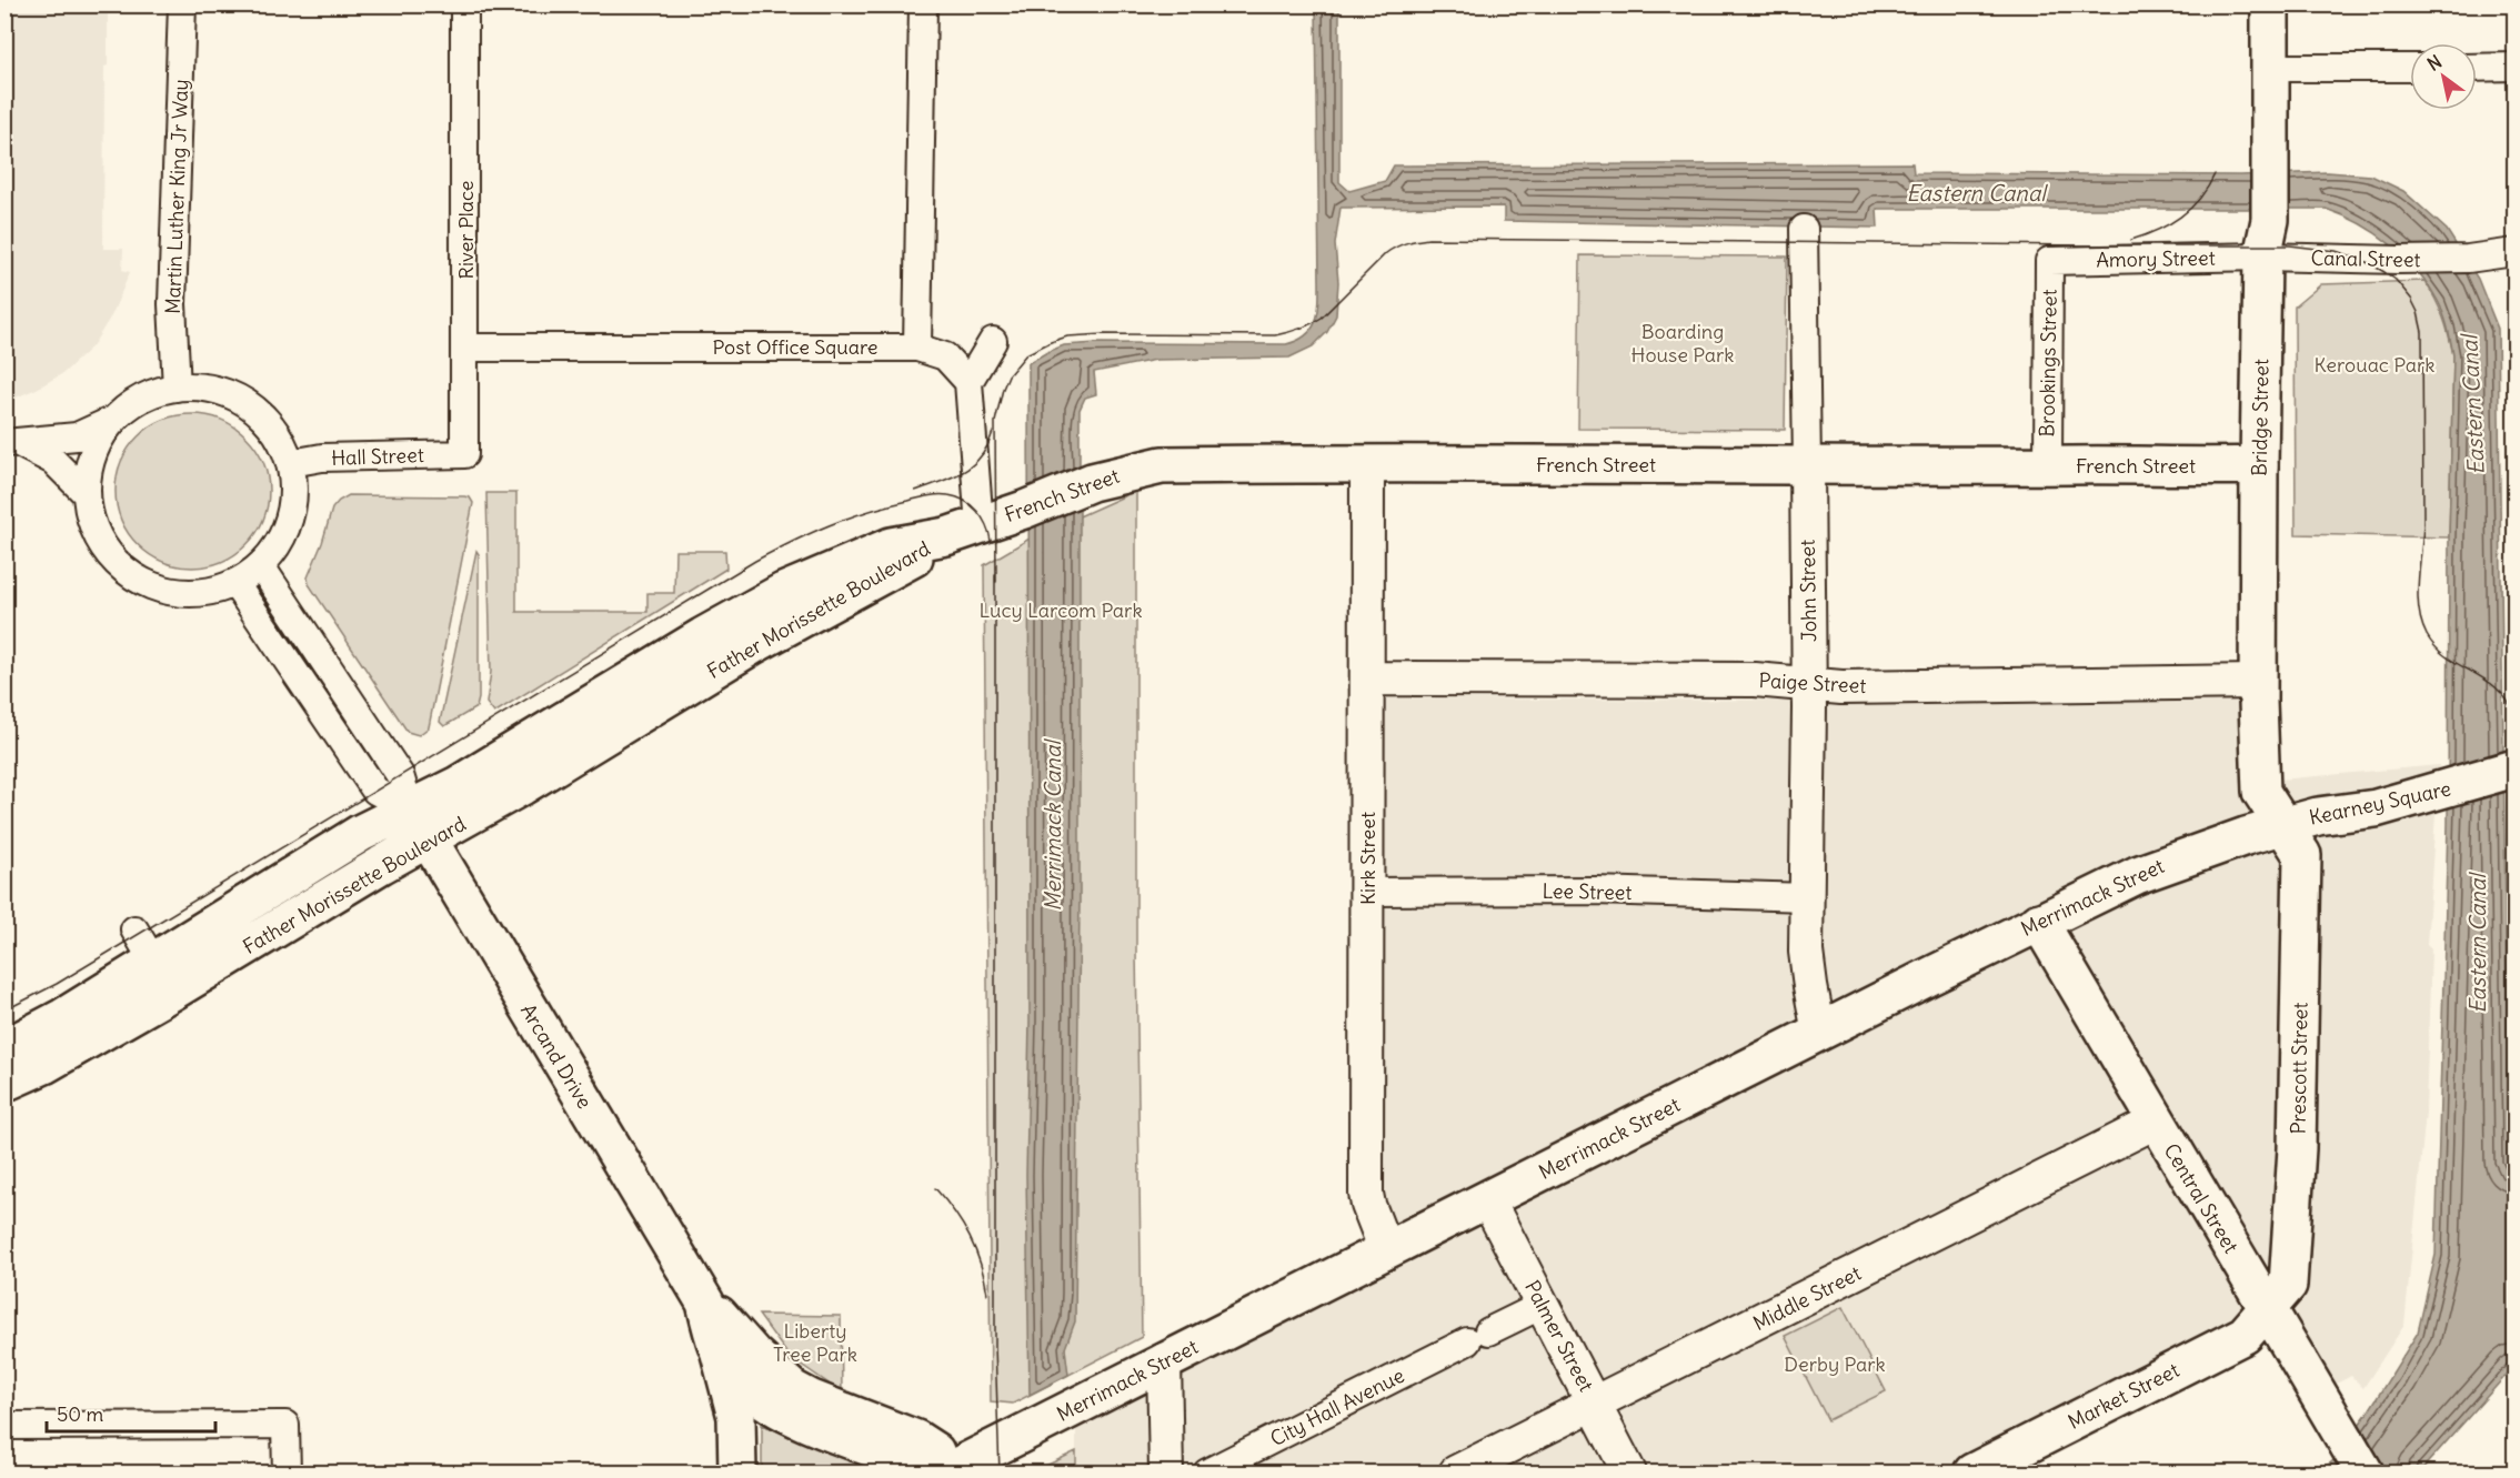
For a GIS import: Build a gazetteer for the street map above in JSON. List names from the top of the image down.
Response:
{
  "streets": {
    "main road": [
      "Bridge Street",
      "French Street",
      "Father Morissette Boulevard",
      "Kearney Square",
      "Merrimack Street",
      "Arcand Drive",
      "Prescott Street",
      "Central Street",
      "Market Street"
    ],
    "street": [
      "Martin Luther King Jr Way",
      "River Place",
      "Amory Street",
      "Canal Street",
      "Post Office Square",
      "Brookings Street",
      "Hall Street",
      "John Street",
      "Paige Street",
      "Kirk Street",
      "Lee Street",
      "Middle Street",
      "Palmer Street",
      "City Hall Avenue"
    ]
  },
  "crossings": [
    ["Martin Luther King Jr Way", "Hall Street"],
    ["Martin Luther King Jr Way", "Arcand Drive"],
    ["River Place", "Post Office Square"],
    ["River Place", "Hall Street"],
    ["Amory Street", "Canal Street"],
    ["Amory Street", "Brookings Street"],
    ["Amory Street", "Bridge Street"],
    ["Canal Street", "Bridge Street"],
    ["Brookings Street", "French Street"],
    ["Bridge Street", "French Street"],
    ["Bridge Street", "Paige Street"],
    ["Bridge Street", "Kearney Square"],
    ["Bridge Street", "Merrimack Street"],
    ["Bridge Street", "Prescott Street"],
    ["Hall Street", "Arcand Drive"],
    ["French Street", "John Street"],
    ["French Street", "Father Morissette Boulevard"],
    ["French Street", "Kirk Street"],
    ["John Street", "Paige Street"],
    ["John Street", "Lee Street"],
    ["John Street", "Merrimack Street"],
    ["Father Morissette Boulevard", "Arcand Drive"],
    ["Paige Street", "Kirk Street"],
    ["Kearney Square", "Merrimack Street"],
    ["Kearney Square", "Prescott Street"],
    ["Kirk Street", "Lee Street"],
    ["Kirk Street", "Merrimack Street"],
    ["Merrimack Street", "Arcand Drive"],
    ["Merrimack Street", "Prescott Street"],
    ["Merrimack Street", "Central Street"],
    ["Merrimack Street", "Palmer Street"],
    ["Prescott Street", "Central Street"],
    ["Prescott Street", "Market Street"],
    ["Central Street", "Middle Street"],
    ["Central Street", "Market Street"],
    ["Middle Street", "Palmer Street"],
    ["Palmer Street", "City Hall Avenue"]
  ],
  "water": ["Eastern Canal", "Merrimack Canal"],
  "parks": [
    "Boarding House Park",
    "Kerouac Park",
    "Lucy Larcom Park",
    "Liberty Tree Park",
    "Derby Park"
  ],
  "scale_bar": "50 m",
  "north": "top left"
}
